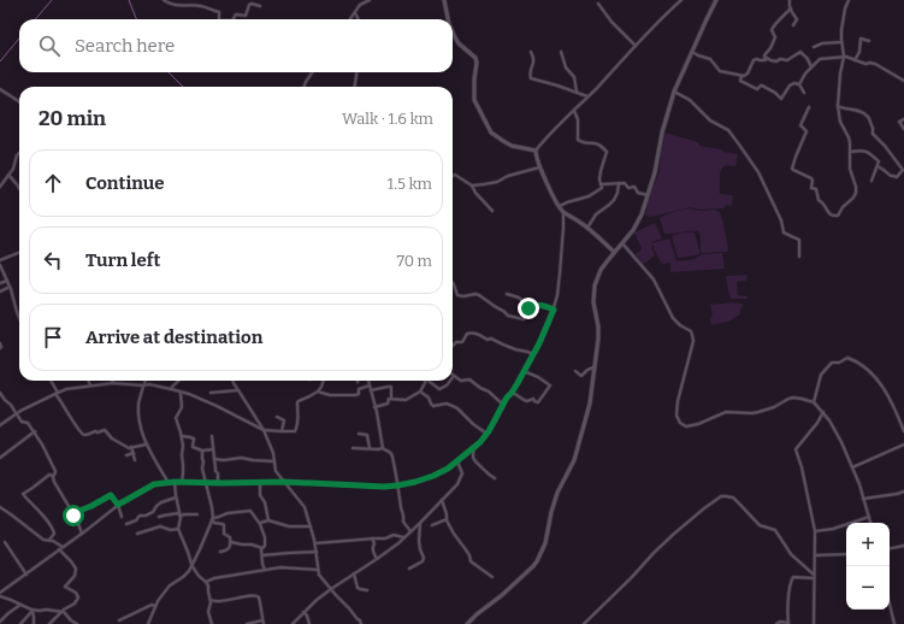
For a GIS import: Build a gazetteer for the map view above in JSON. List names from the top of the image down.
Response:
{
  "page": {
    "search": "Search here",
    "heading": ["20 min", "Walk · 1.6 km"],
    "list": [
      ["Continue", "1.5 km"],
      ["Turn left", "70 m"],
      "Arrive at destination"
    ],
    "map_buttons": ["+", "−"]
  }
}
